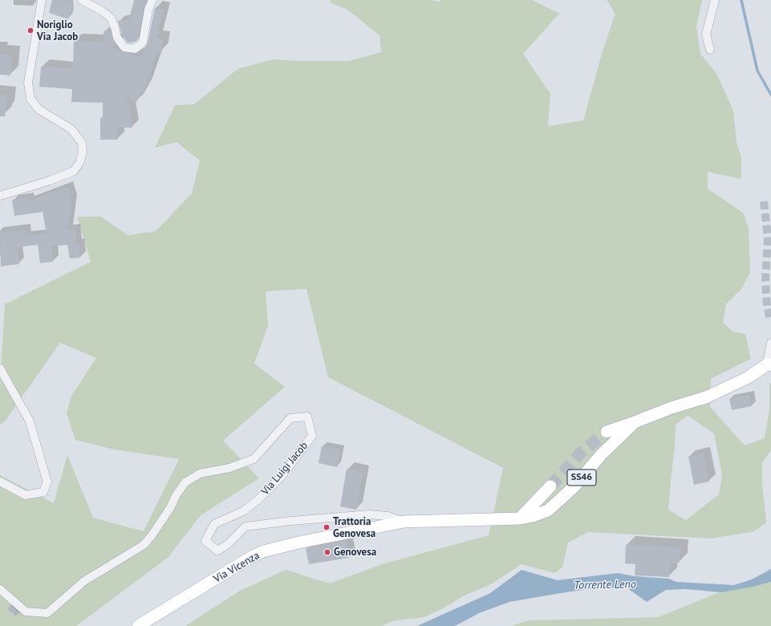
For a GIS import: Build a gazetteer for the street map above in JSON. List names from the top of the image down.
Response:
{
  "streets": {
    "main road": ["SS46", "Via Vicenza"],
    "street": ["Via Luigi Jacob"]
  },
  "crossings": [
    ["Via Luigi Jacob", "SS46"],
    ["Via Luigi Jacob", "Via Vicenza"],
    ["SS46", "Via Vicenza"]
  ],
  "water": ["Torrente Leno"],
  "places": ["Noriglio Via Jacob", "Trattoria Genovesa", "Genovesa"]
}
